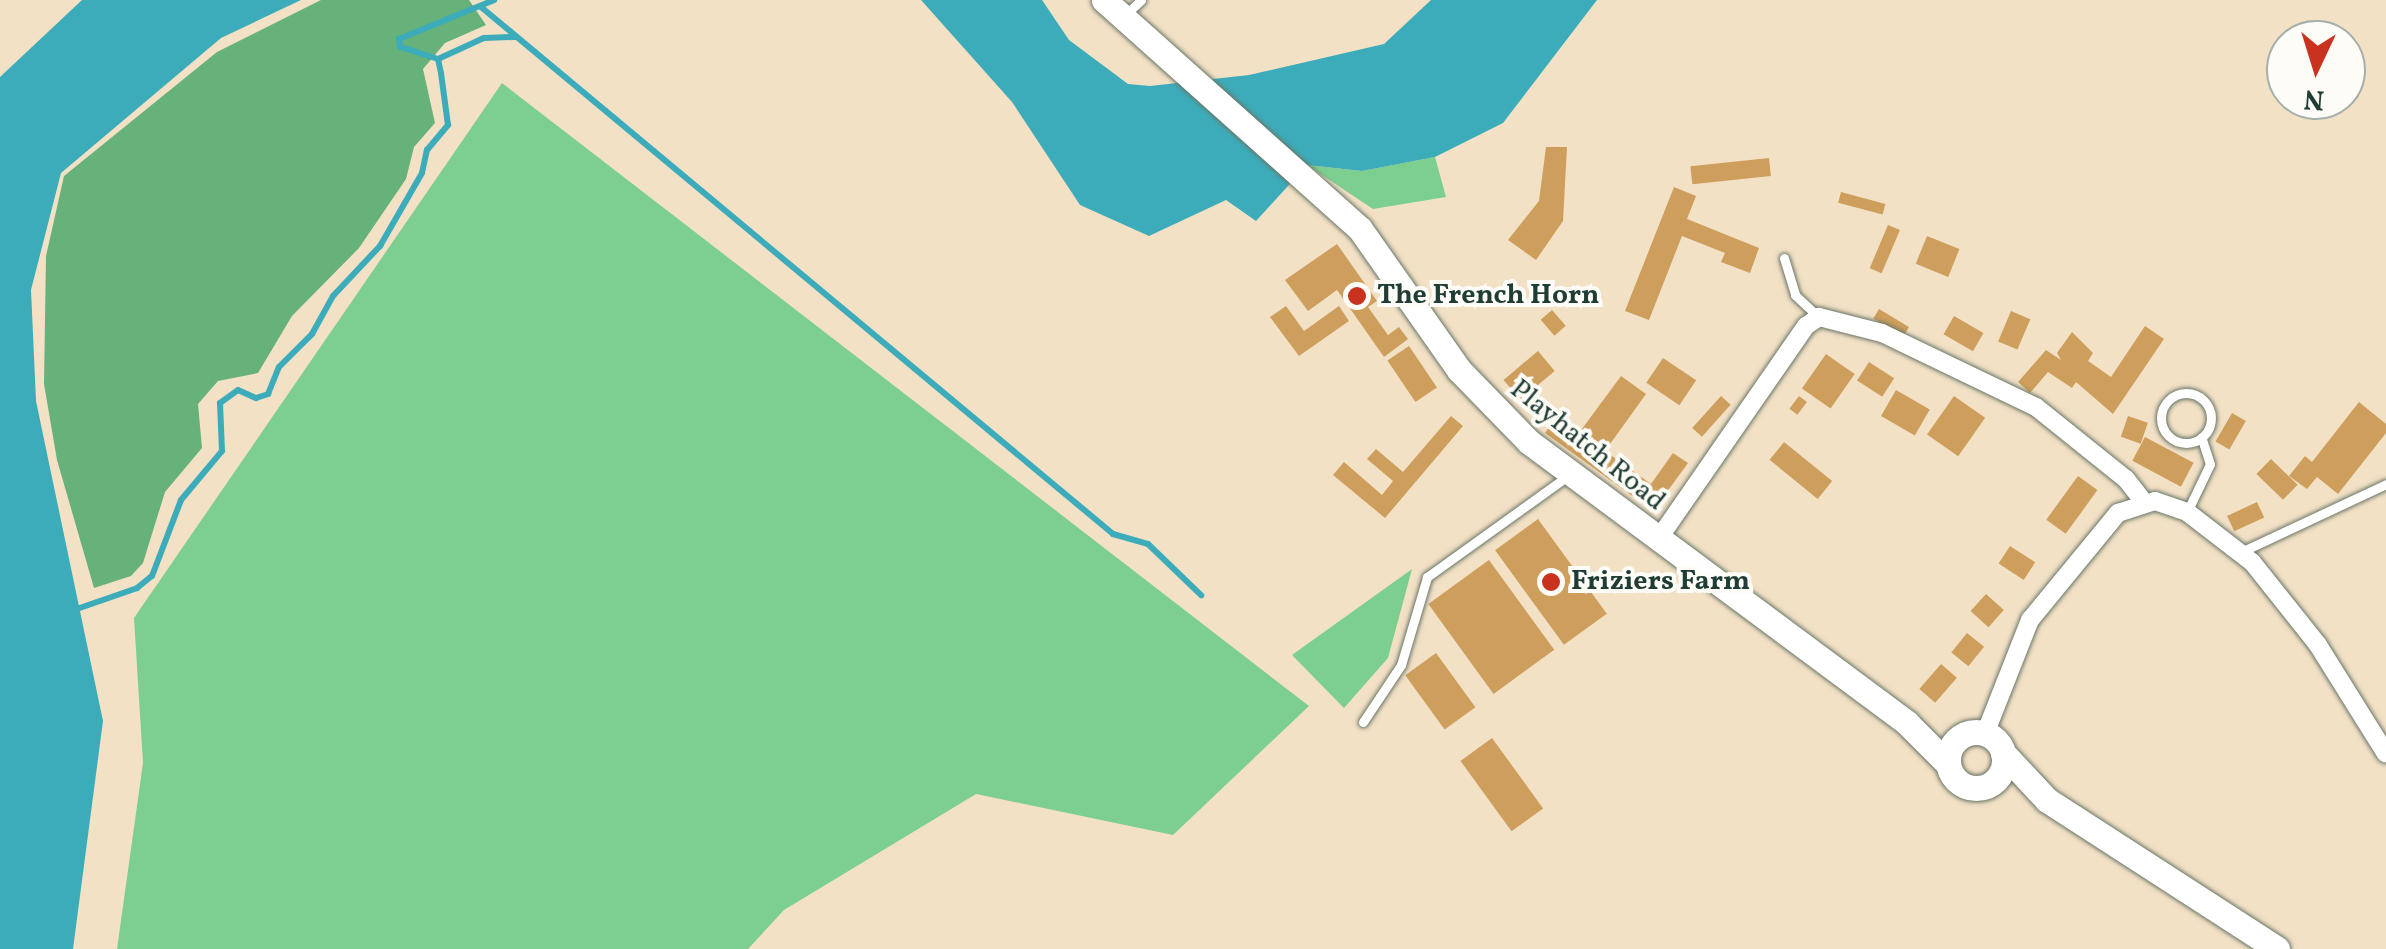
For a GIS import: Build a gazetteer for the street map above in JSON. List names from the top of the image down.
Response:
{
  "streets": {
    "main road": ["Playhatch Road"]
  },
  "places": ["The French Horn", "Friziers Farm"],
  "north": "bottom"
}
